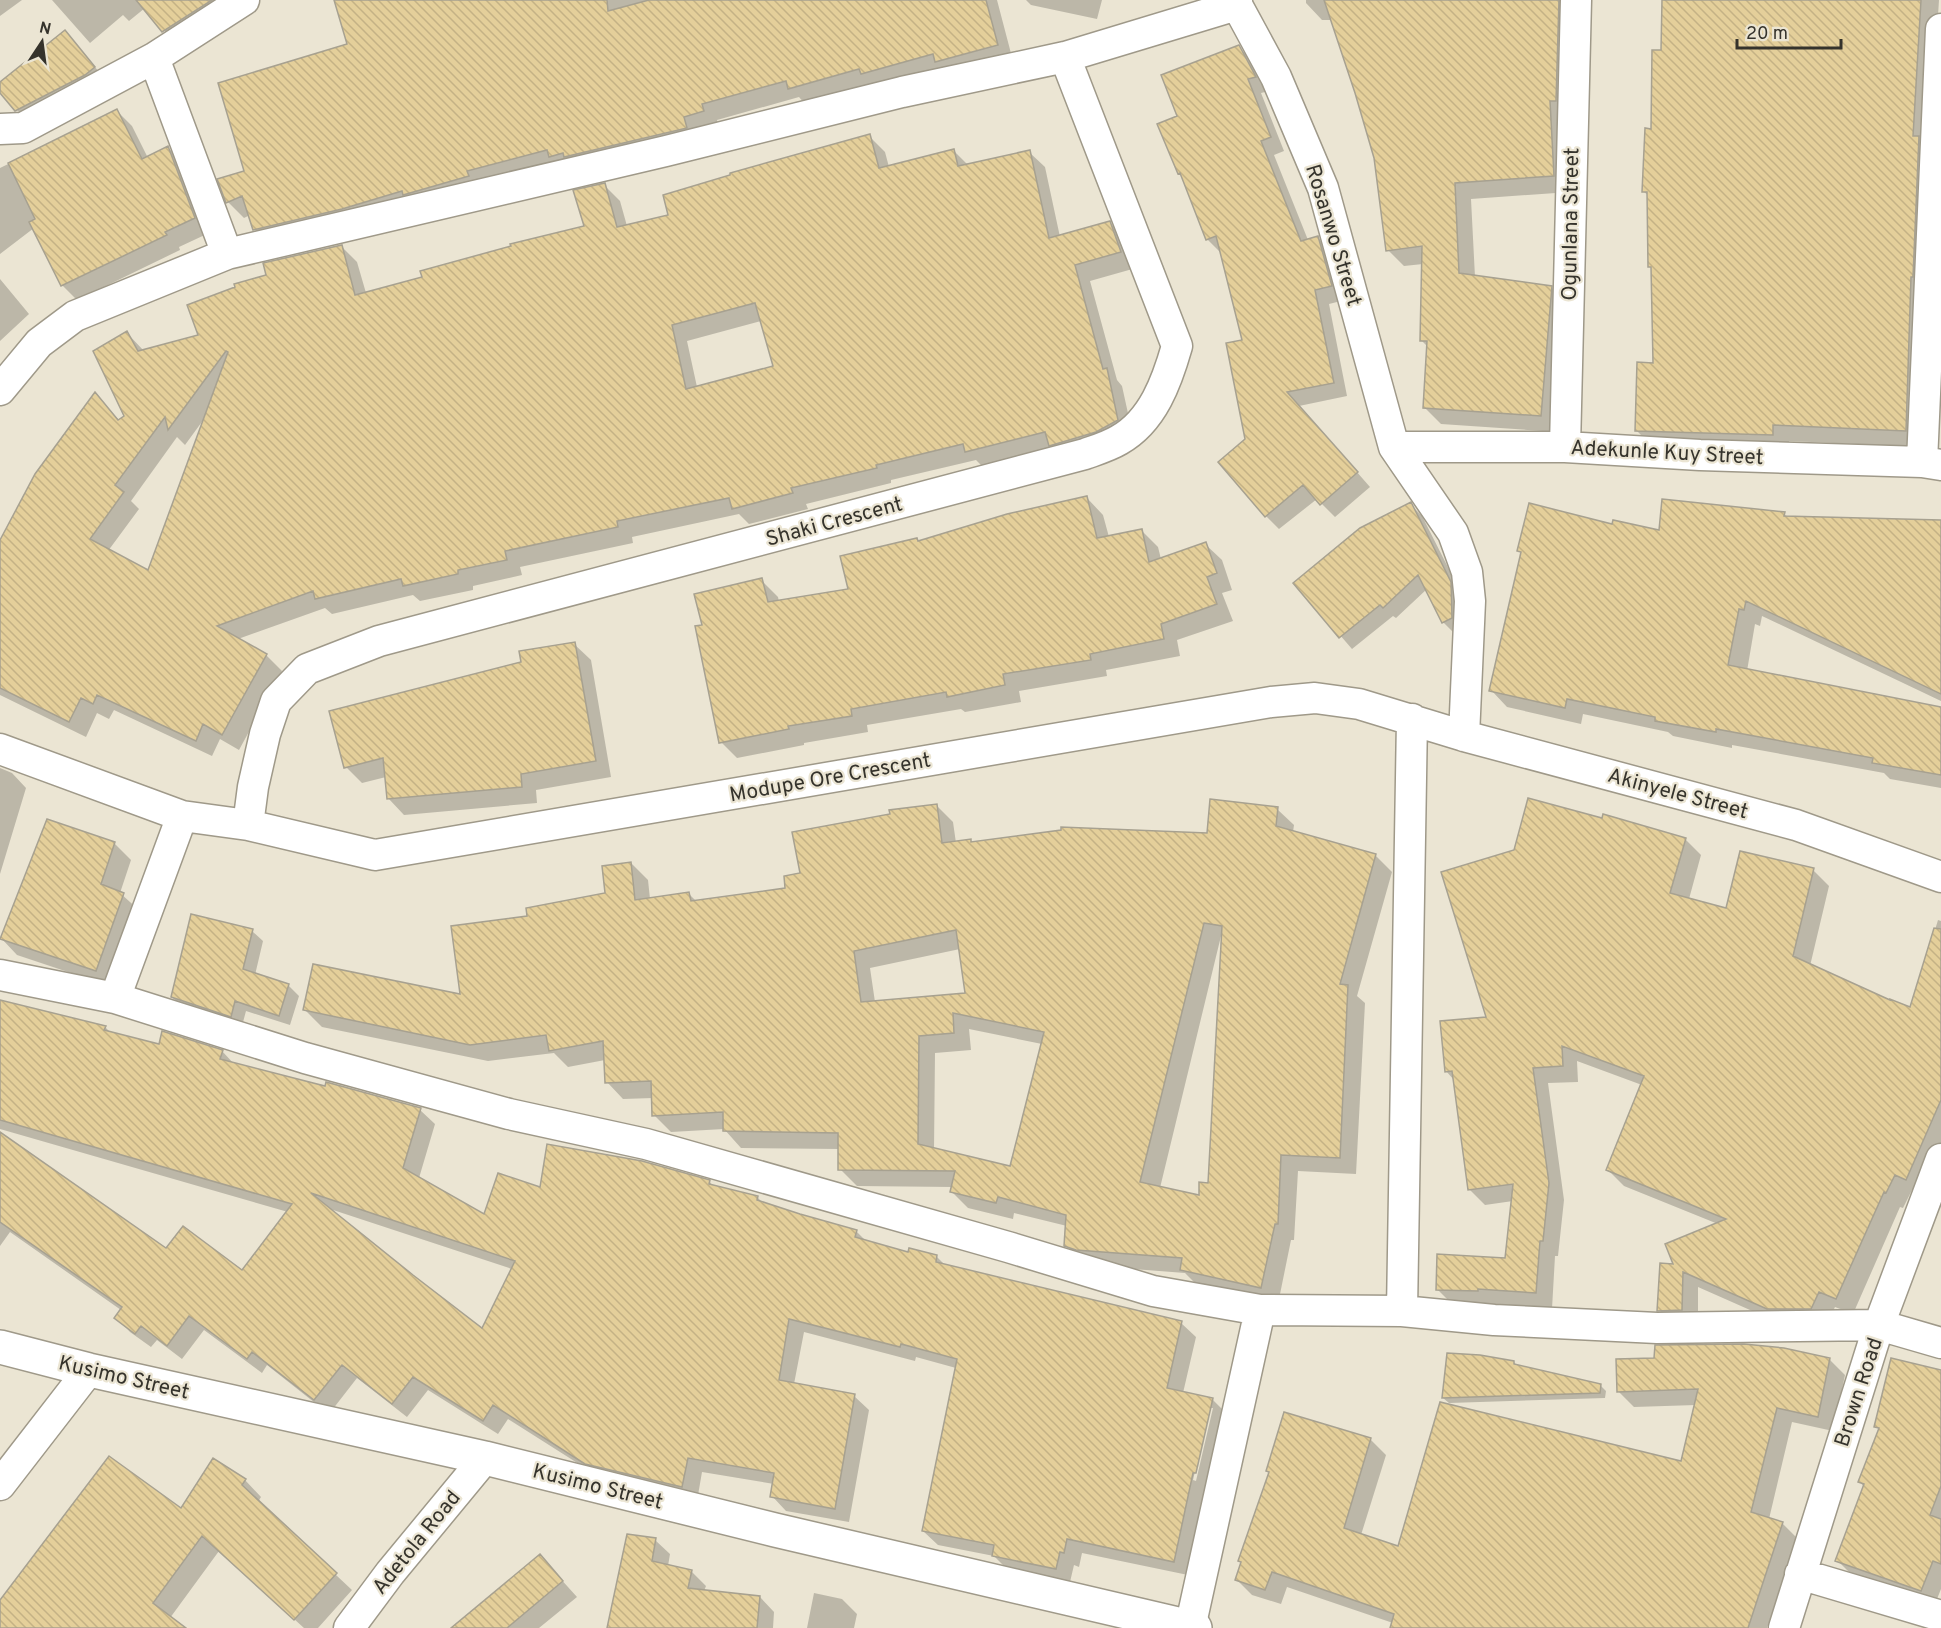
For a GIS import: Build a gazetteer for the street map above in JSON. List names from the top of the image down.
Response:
{
  "streets": {
    "street": [
      "Ogunlana Street",
      "Rosanwo Street",
      "Adekunle Kuy Street",
      "Shaki Crescent",
      "Modupe Ore Crescent",
      "Akinyele Street",
      "Kusimo Street",
      "Brown Road",
      "Adetola Road"
    ]
  },
  "crossings": [
    ["Ogunlana Street", "Adekunle Kuy Street"],
    ["Rosanwo Street", "Adekunle Kuy Street"],
    ["Rosanwo Street", "Akinyele Street"],
    ["Shaki Crescent", "Modupe Ore Crescent"],
    ["Modupe Ore Crescent", "Akinyele Street"],
    ["Kusimo Street", "Adetola Road"]
  ],
  "scale_bar": "20 m",
  "north": "top"
}
